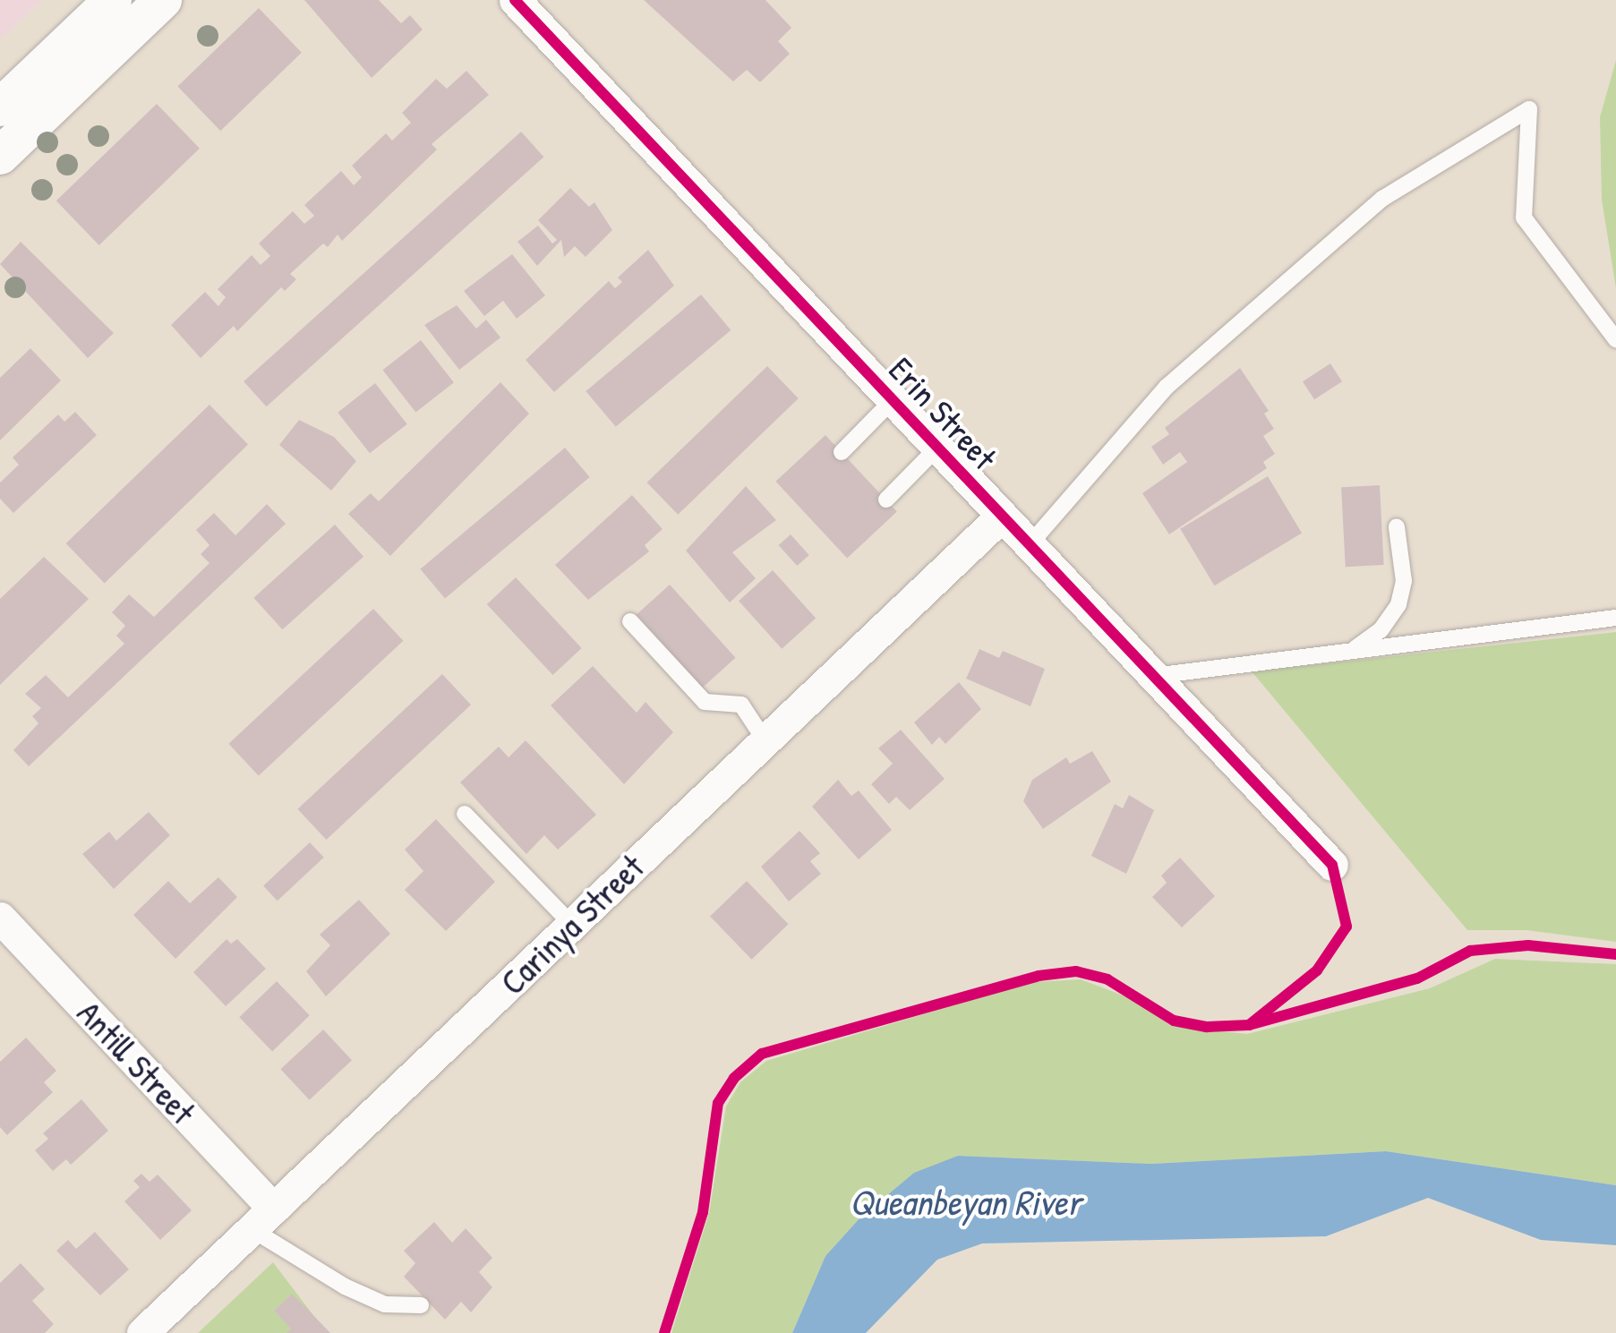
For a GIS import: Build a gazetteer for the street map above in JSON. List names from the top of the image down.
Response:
{
  "streets": {
    "street": ["Erin Street", "Carinya Street", "Antill Street"]
  },
  "crossings": [
    ["Erin Street", "Carinya Street"],
    ["Carinya Street", "Antill Street"]
  ],
  "water": ["Queanbeyan River"]
}
